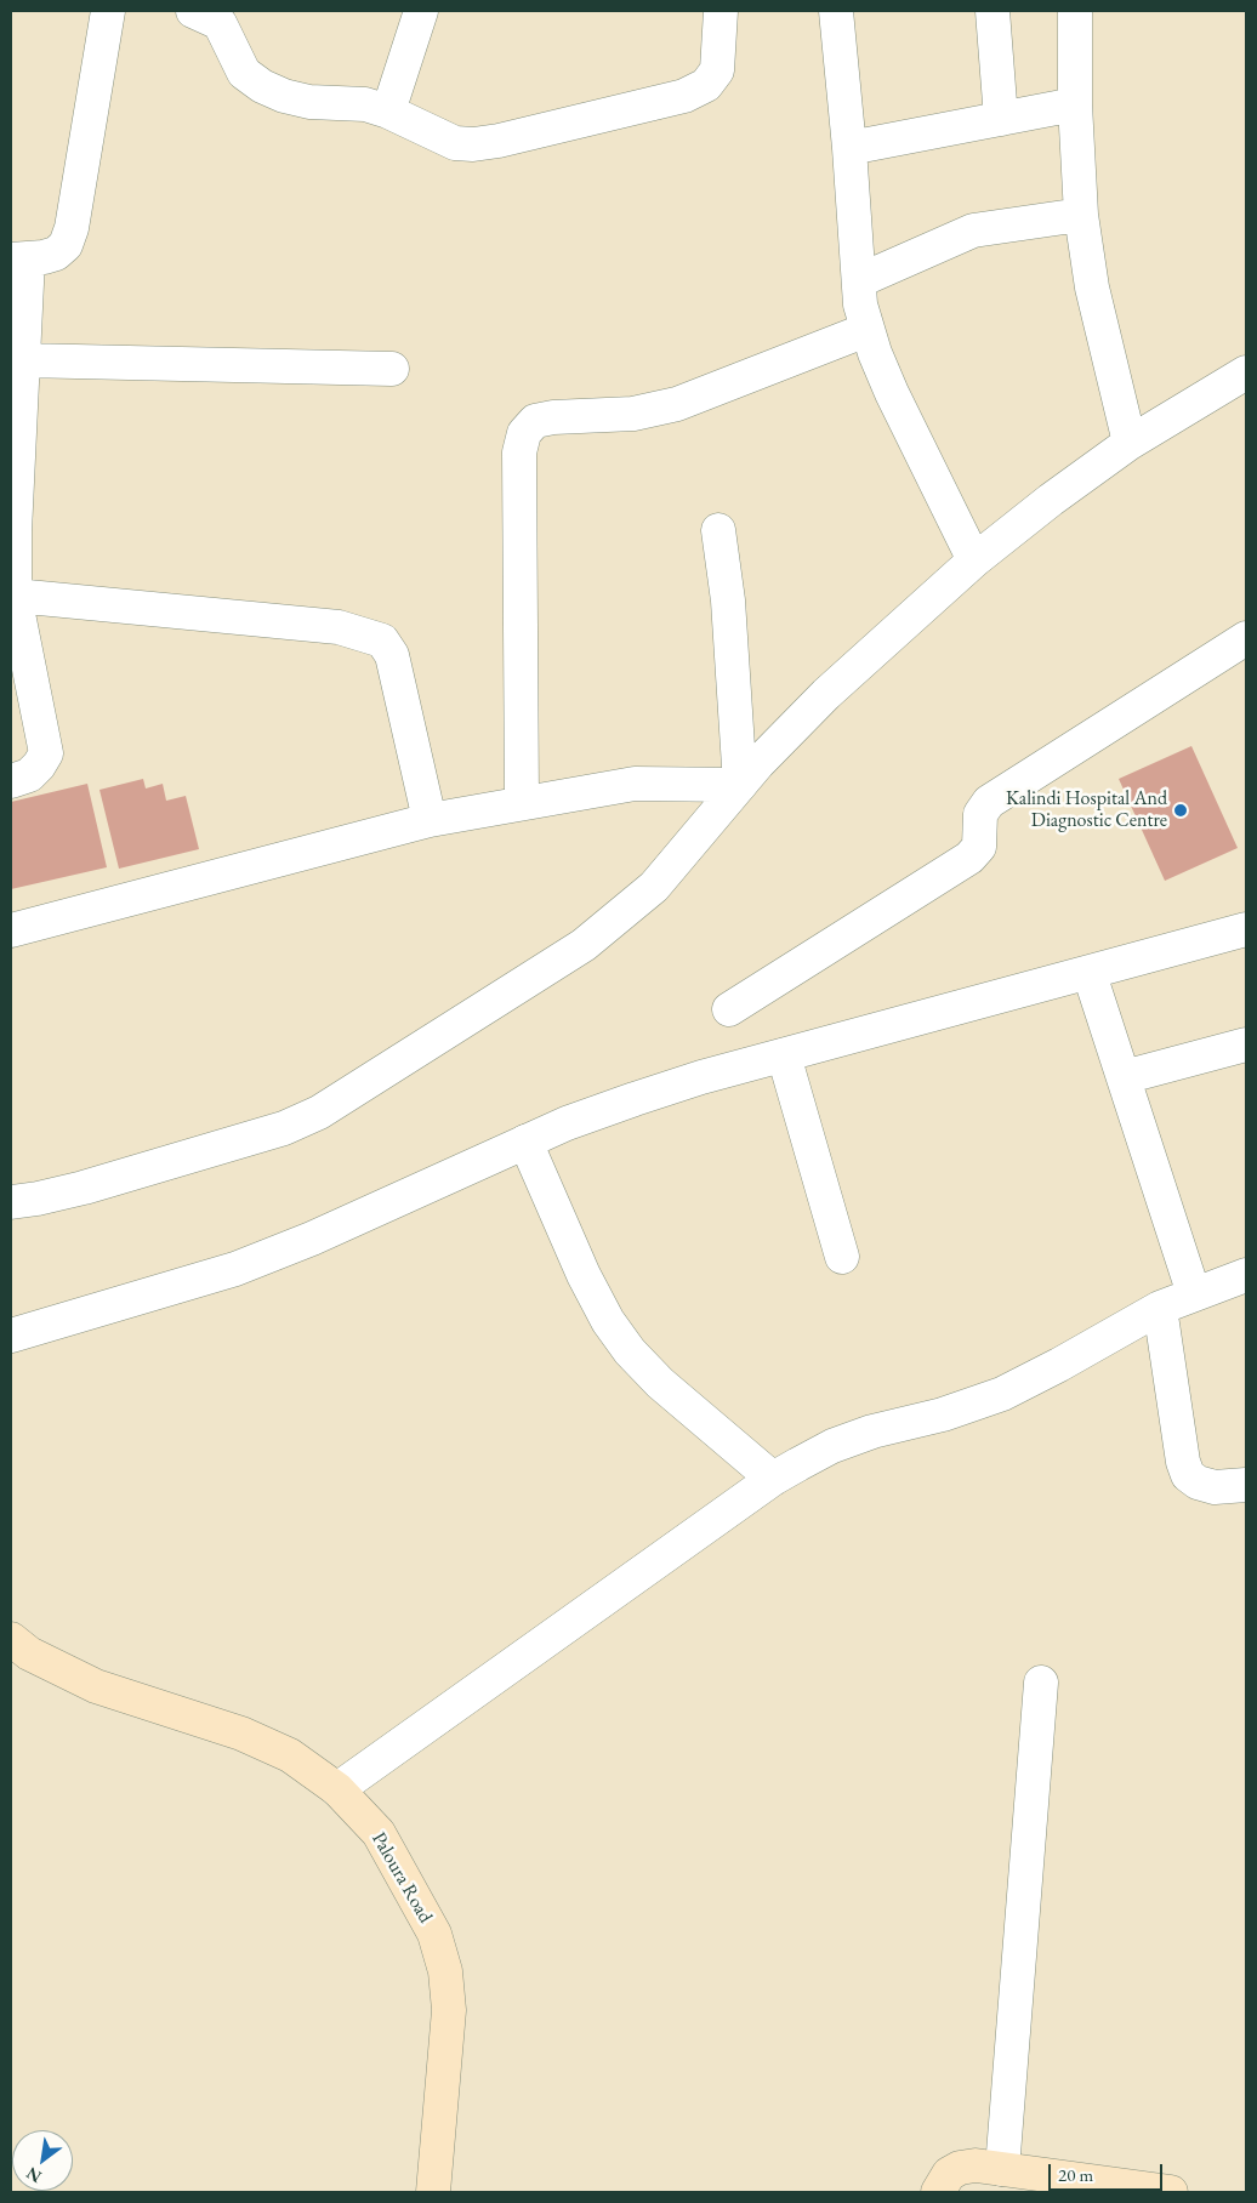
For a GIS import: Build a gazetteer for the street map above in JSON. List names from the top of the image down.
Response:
{
  "streets": {
    "main road": ["Paloura Road"]
  },
  "places": ["Kalindi Hospital And Diagnostic Centre"],
  "scale_bar": "20 m",
  "north": "bottom left"
}
